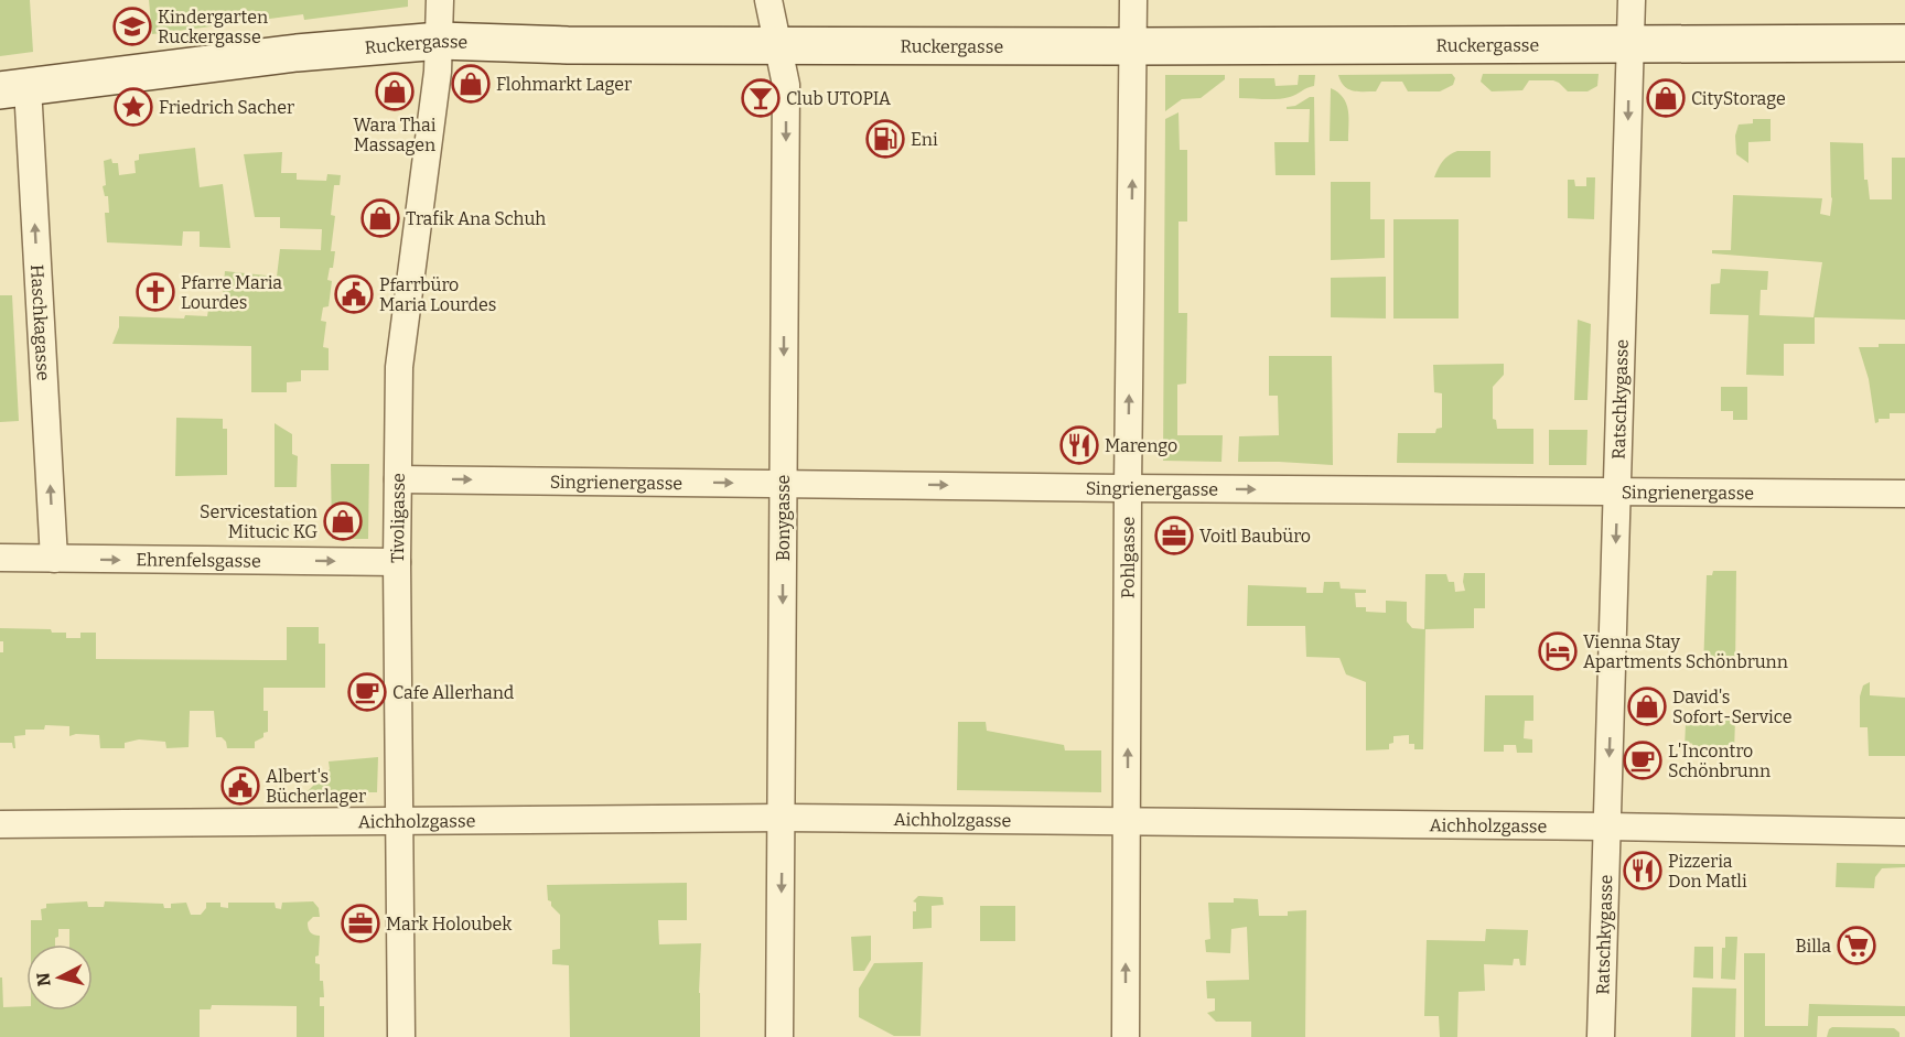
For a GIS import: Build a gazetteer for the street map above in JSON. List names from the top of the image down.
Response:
{
  "streets": {
    "main road": ["Ruckergasse"],
    "street": [
      "Haschkagasse",
      "Ratschkygasse",
      "Singrienergasse",
      "Tivoligasse",
      "Bonygasse",
      "Pohlgasse",
      "Ehrenfelsgasse",
      "Aichholzgasse"
    ]
  },
  "crossings": [
    ["Ruckergasse", "Haschkagasse"],
    ["Ruckergasse", "Ratschkygasse"],
    ["Ruckergasse", "Tivoligasse"],
    ["Ruckergasse", "Bonygasse"],
    ["Ruckergasse", "Pohlgasse"],
    ["Haschkagasse", "Ehrenfelsgasse"],
    ["Ratschkygasse", "Singrienergasse"],
    ["Ratschkygasse", "Aichholzgasse"],
    ["Singrienergasse", "Tivoligasse"],
    ["Singrienergasse", "Bonygasse"],
    ["Singrienergasse", "Pohlgasse"],
    ["Tivoligasse", "Ehrenfelsgasse"],
    ["Tivoligasse", "Aichholzgasse"],
    ["Bonygasse", "Aichholzgasse"],
    ["Pohlgasse", "Aichholzgasse"]
  ],
  "one_way": [
    "Haschkagasse",
    "Ratschkygasse",
    "Singrienergasse",
    "Bonygasse",
    "Pohlgasse",
    "Ehrenfelsgasse"
  ],
  "places": {
    "school or university": ["Kindergarten Ruckergasse"],
    "shop": [
      "Flohmarkt Lager",
      "Wara Thai Massagen",
      "CityStorage",
      "Trafik Ana Schuh",
      "Servicestation Mitucic KG",
      "David's Sofort-Service"
    ],
    "bar": ["Club UTOPIA"],
    "place": ["Friedrich Sacher"],
    "fuel station": ["Eni"],
    "church": ["Pfarre Maria Lourdes"],
    "public building": ["Pfarrbüro Maria Lourdes", "Albert's Bücherlager"],
    "restaurant": ["Marengo", "Pizzeria Don Matli"],
    "office": ["Voitl Baubüro", "Mark Holoubek"],
    "hotel": ["Vienna Stay Apartments Schönbrunn"],
    "cafe": ["Cafe Allerhand", "L'Incontro Schönbrunn"],
    "supermarket": ["Billa"]
  },
  "north": "left"
}
